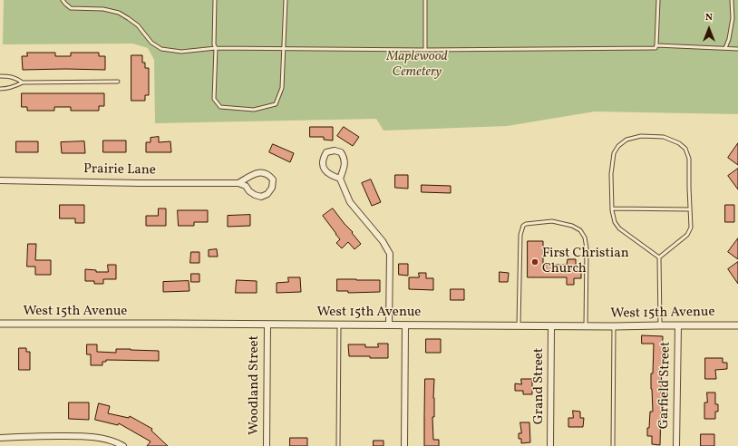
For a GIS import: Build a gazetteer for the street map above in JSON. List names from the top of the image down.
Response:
{
  "streets": {
    "street": [
      "Prairie Lane",
      "West 15th Avenue",
      "Woodland Street",
      "Garfield Street",
      "Grand Street"
    ]
  },
  "crossings": [
    ["West 15th Avenue", "Woodland Street"],
    ["West 15th Avenue", "Garfield Street"],
    ["West 15th Avenue", "Grand Street"]
  ],
  "parks": ["Maplewood Cemetery"],
  "places": ["First Christian Church"],
  "north": "top"
}
